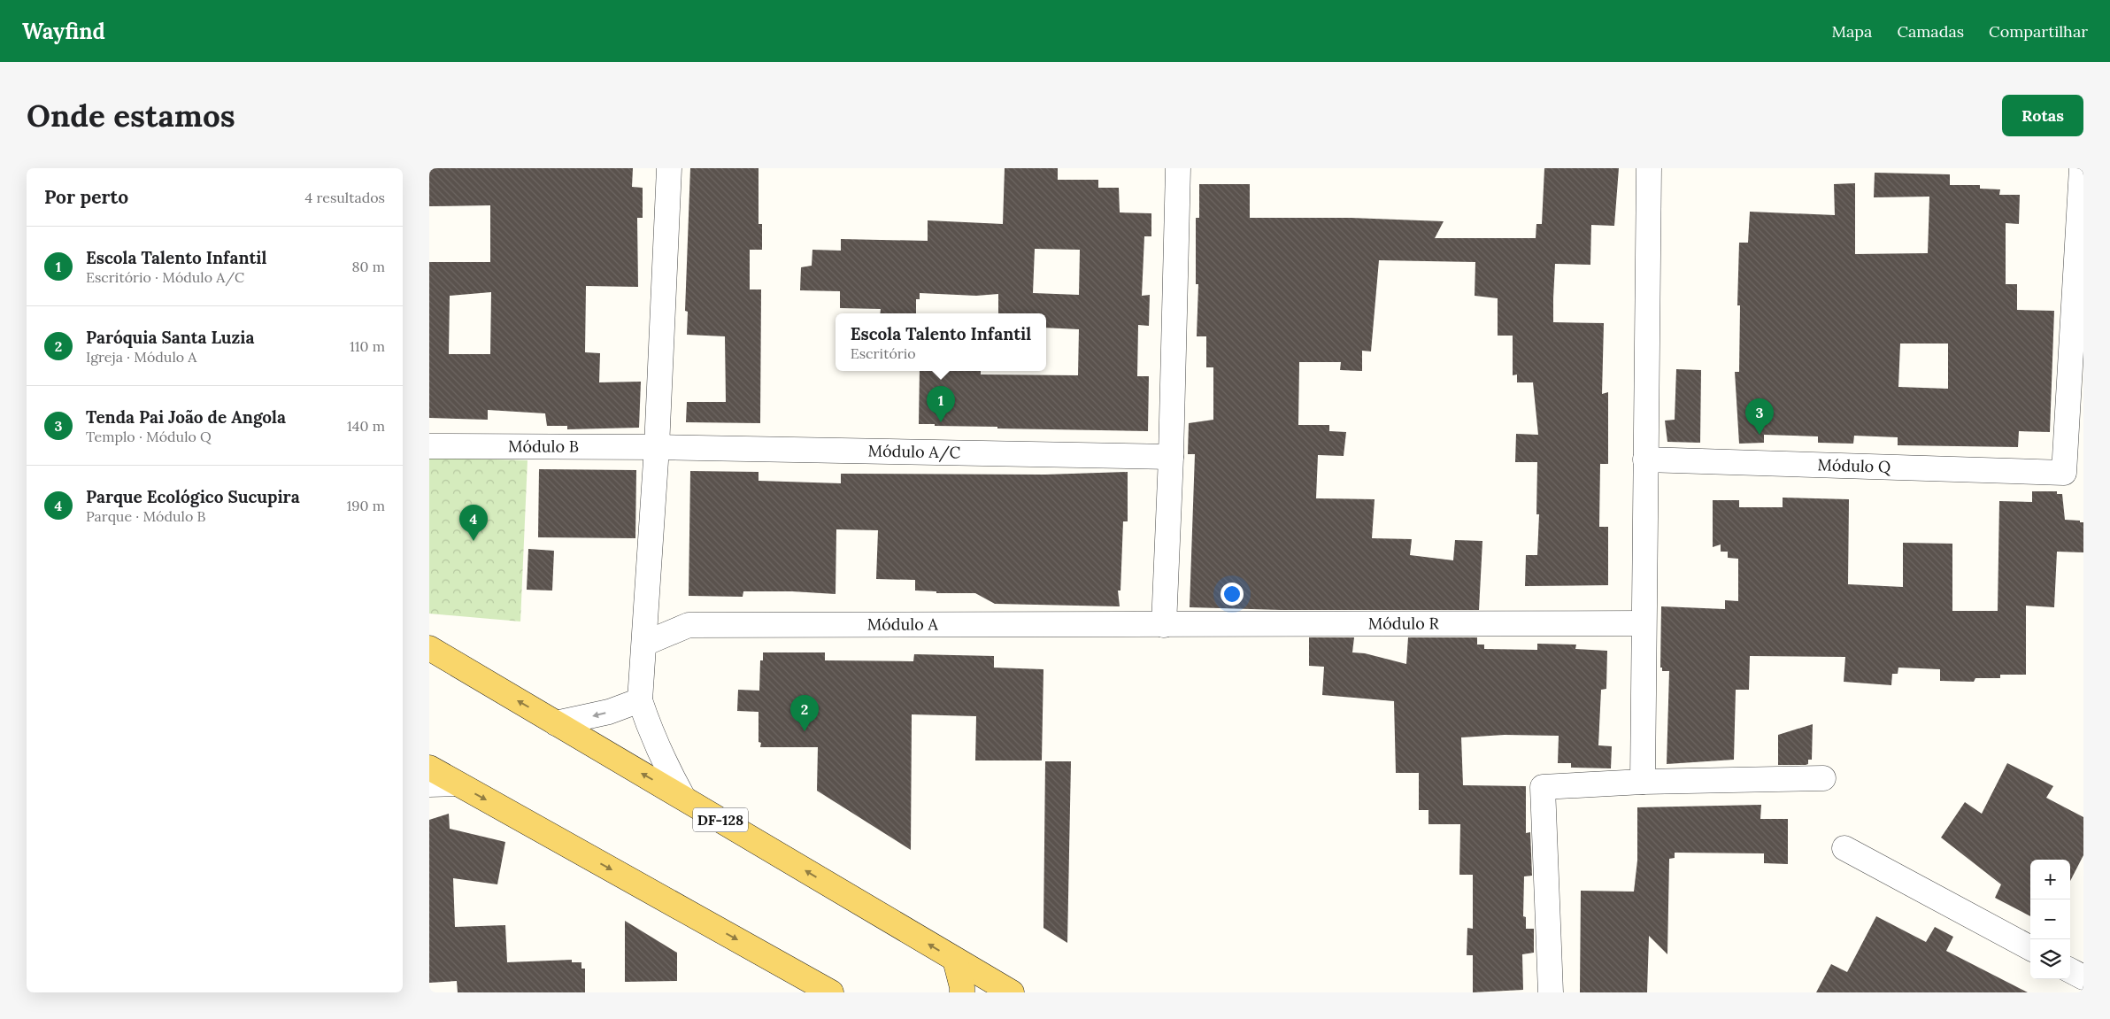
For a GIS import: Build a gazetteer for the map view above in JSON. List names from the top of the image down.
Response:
{
  "streets": {
    "main road": ["DF-128"],
    "street": [
      "Módulo B",
      "Módulo A/C",
      "Módulo Q",
      "Módulo R",
      "Módulo A"
    ]
  },
  "crossings": [
    ["Módulo B", "Módulo A/C"],
    ["Módulo R", "Módulo A"]
  ],
  "page": {
    "header": "Wayfind",
    "nav": ["Mapa", "Camadas", "Compartilhar"],
    "buttons": "Rotas",
    "title": "Onde estamos",
    "heading": ["Por perto", "4 resultados"],
    "list": [
      {
        "mark": "1",
        "name": "Escola Talento Infantil",
        "note": "Escritório · Módulo A/C",
        "value": "80 m"
      },
      {
        "mark": "2",
        "name": "Paróquia Santa Luzia",
        "note": "Igreja · Módulo A",
        "value": "110 m"
      },
      {
        "mark": "3",
        "name": "Tenda Pai João de Angola",
        "note": "Templo · Módulo Q",
        "value": "140 m"
      },
      {
        "mark": "4",
        "name": "Parque Ecológico Sucupira",
        "note": "Parque · Módulo B",
        "value": "190 m"
      }
    ],
    "popup": ["Escola Talento Infantil", "Escritório"],
    "pins": [
      "1",
      "3",
      "4",
      "2"
    ],
    "map_buttons": ["+", "−"]
  }
}
